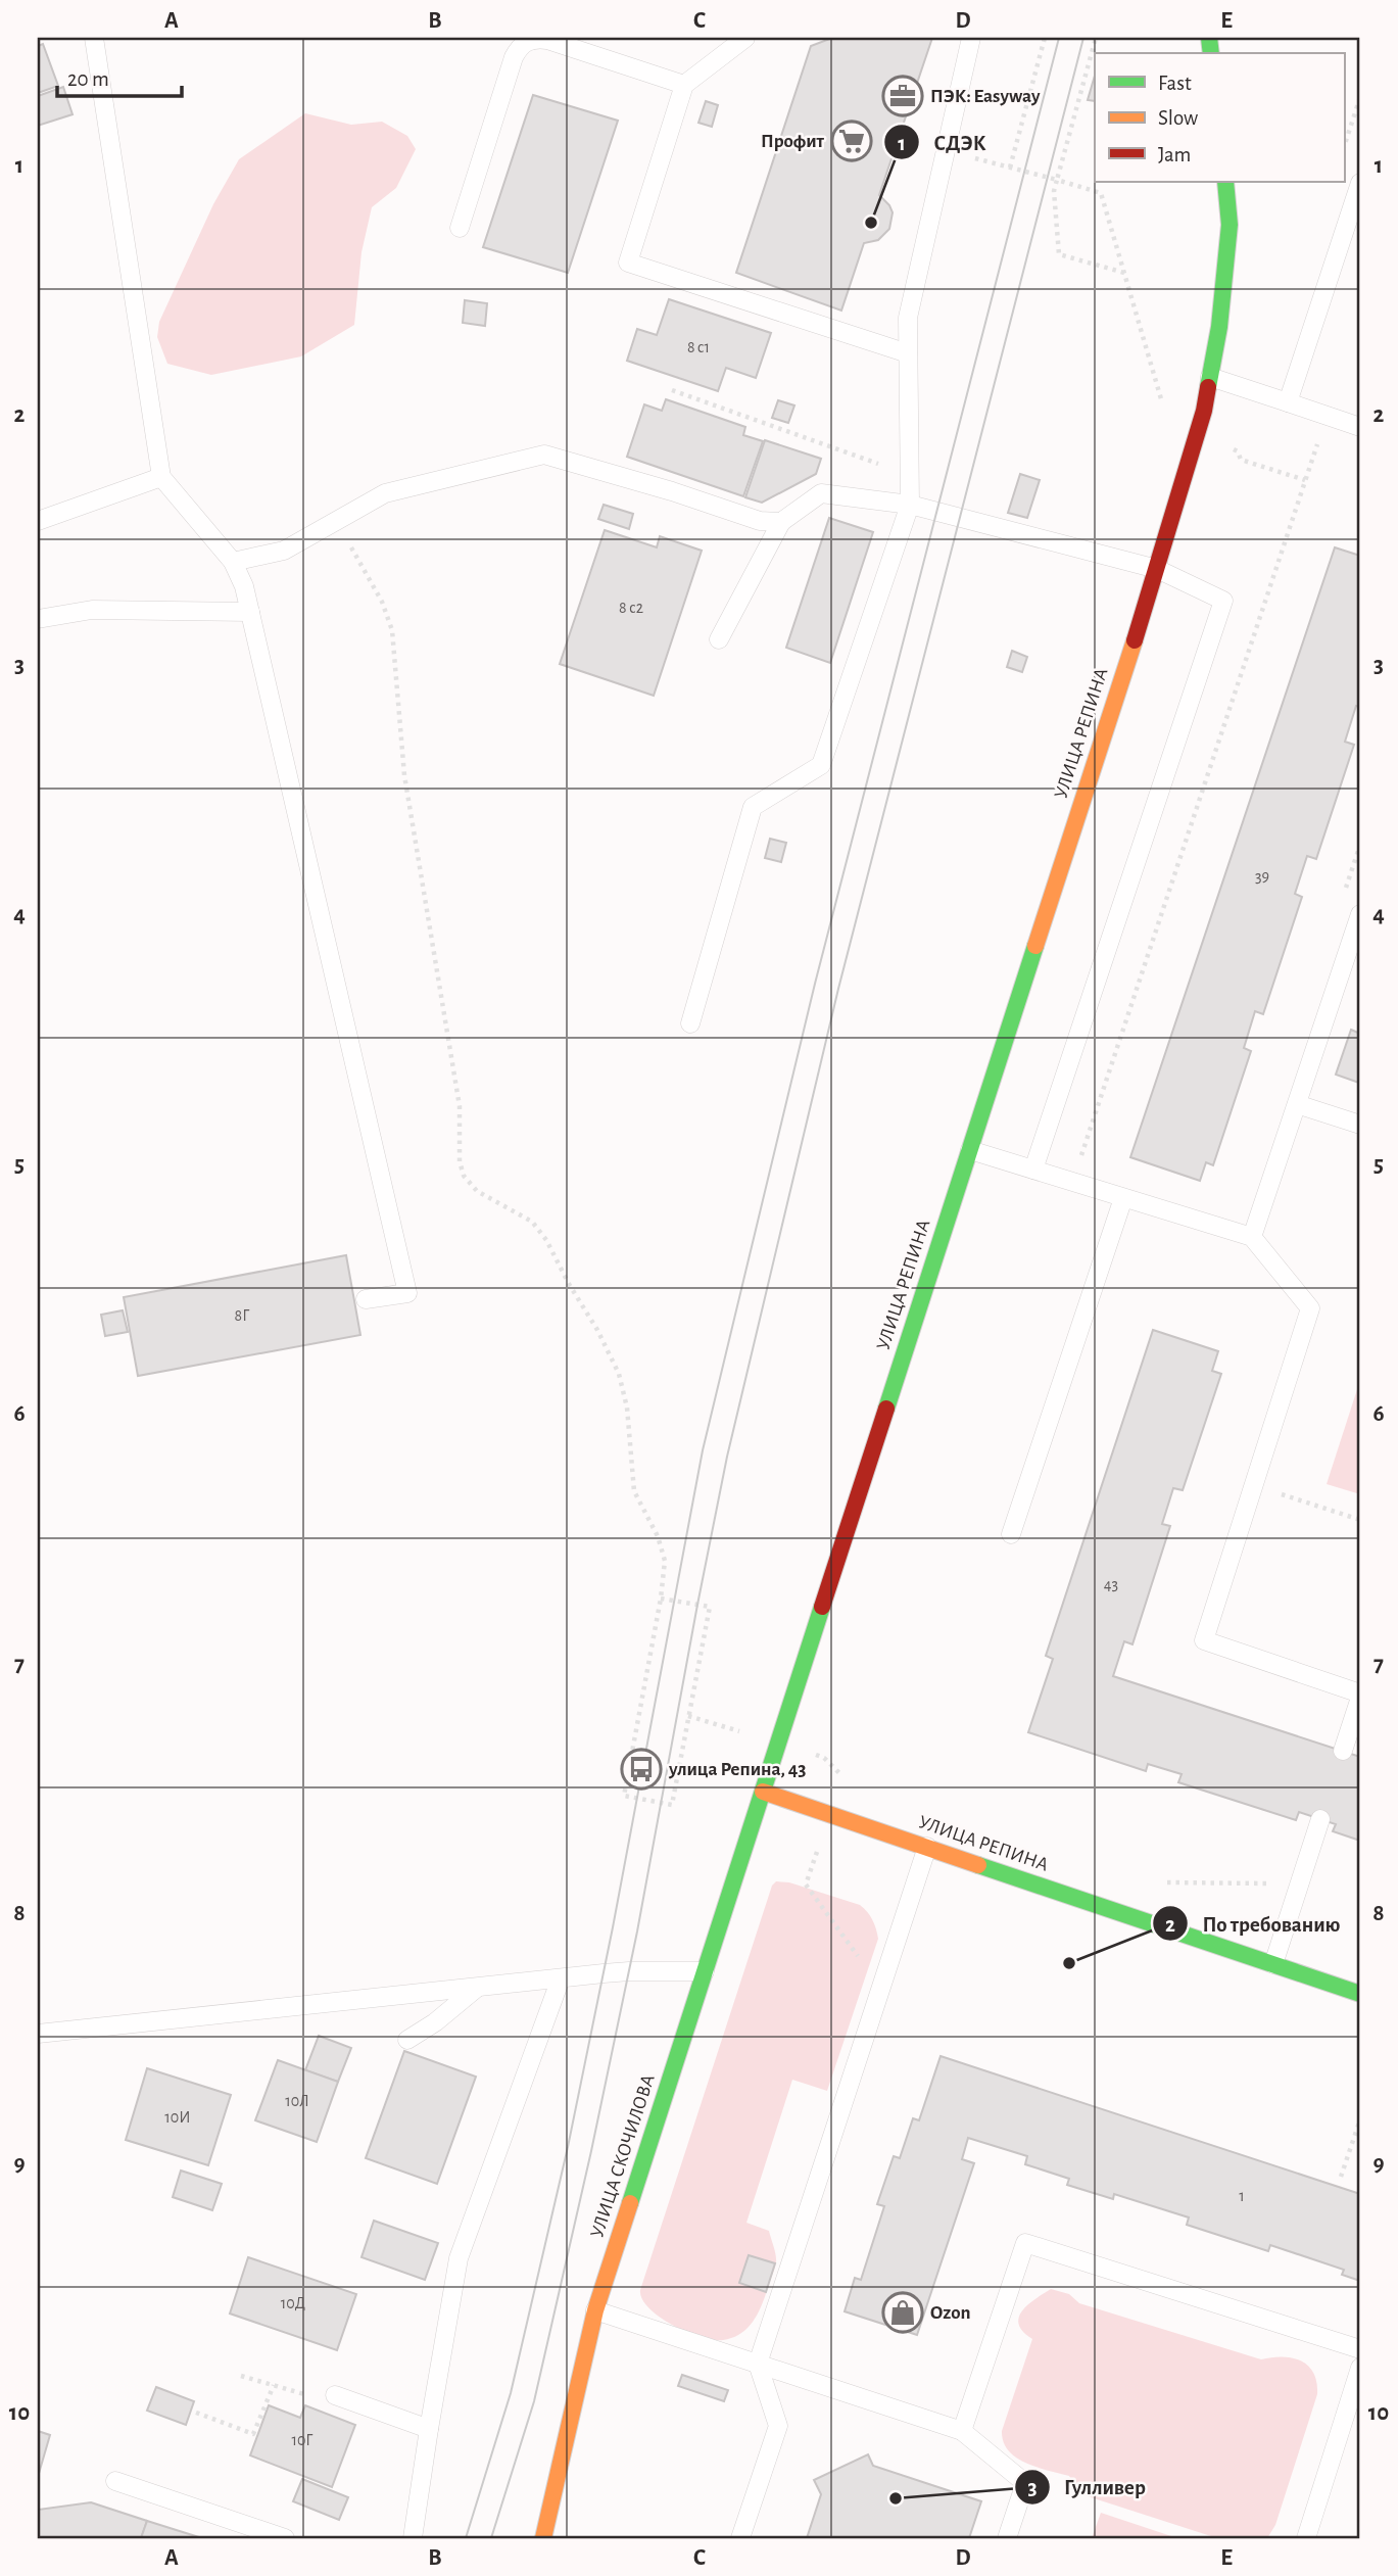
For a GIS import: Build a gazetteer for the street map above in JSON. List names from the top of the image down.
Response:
{
  "streets": {
    "street": ["УЛИЦА РЕПИНА", "УЛИЦА СКОЧИЛОВА"]
  },
  "crossings": [
    ["УЛИЦА РЕПИНА", "УЛИЦА СКОЧИЛОВА"]
  ],
  "places": {
    "office": ["ПЭК: Easyway"],
    "supermarket": ["Профит"],
    "other": ["СДЭК", "По требованию", "Гулливер"],
    "bus stop": ["улица Репина, 43"],
    "shop": ["Ozon"]
  },
  "house_numbers": [
    "8 с1",
    "8 с2",
    "39",
    "8Г",
    "43",
    "10Л",
    "10И",
    "1",
    "10Д",
    "10Г"
  ],
  "legend": ["Fast", "Slow", "Jam"],
  "scale_bar": "20 m",
  "grid": {
    "columns": [
      "A",
      "B",
      "C",
      "D",
      "E"
    ],
    "rows": [
      "1",
      "2",
      "3",
      "4",
      "5",
      "6",
      "7",
      "8",
      "9",
      "10"
    ]
  }
}
